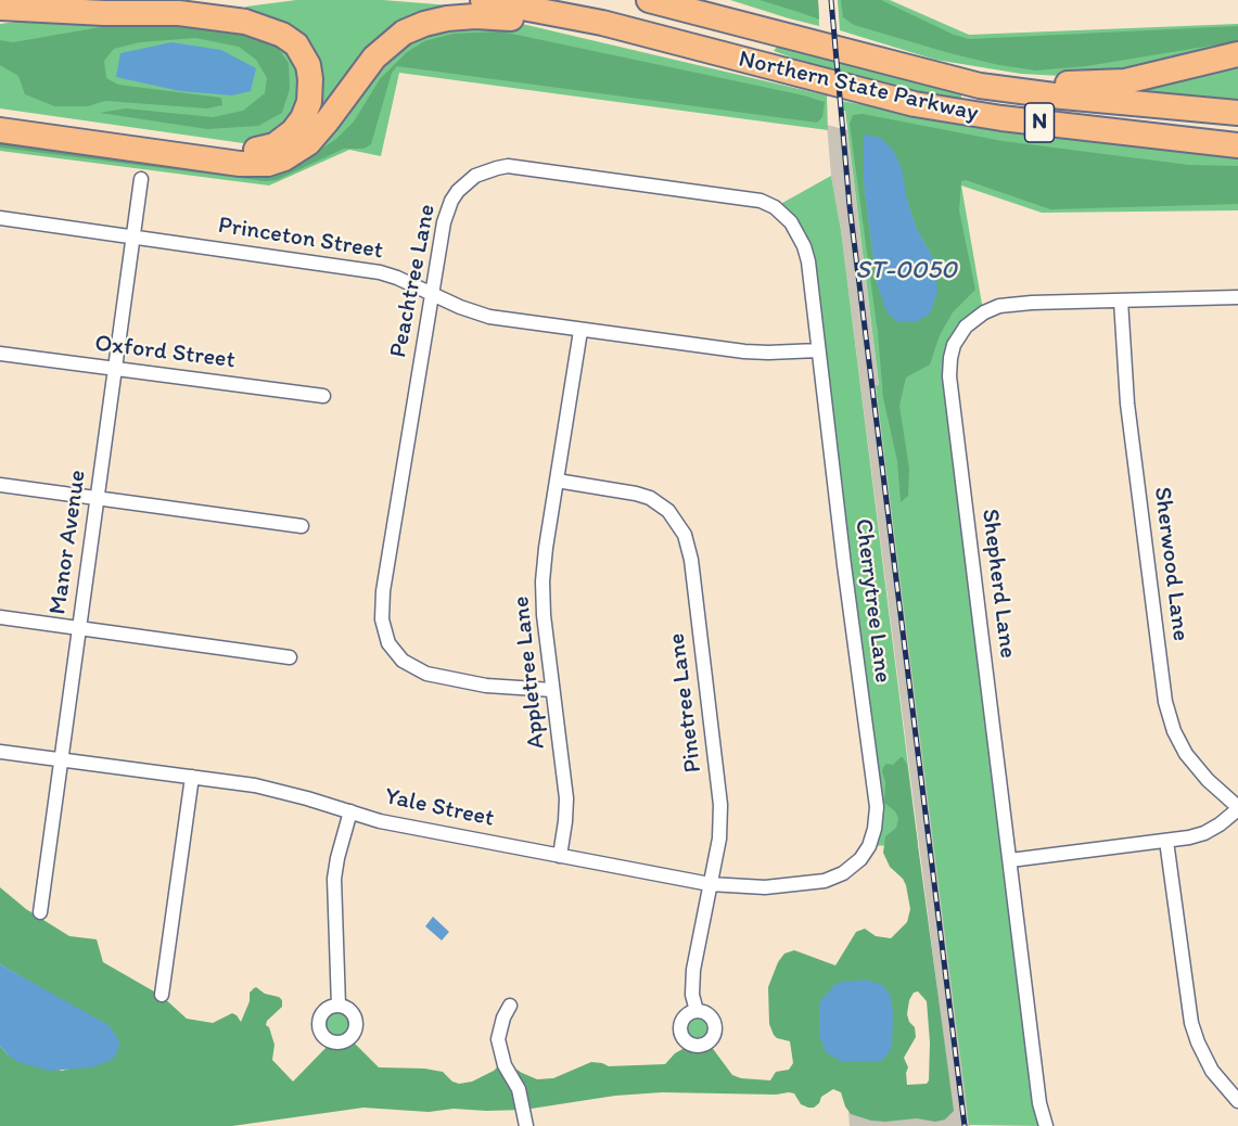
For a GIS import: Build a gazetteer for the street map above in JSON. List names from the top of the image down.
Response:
{
  "streets": {
    "highway": ["Northern State Parkway", "N"],
    "street": [
      "Princeton Street",
      "Peachtree Lane",
      "Oxford Street",
      "Manor Avenue",
      "Sherwood Lane",
      "Shepherd Lane",
      "Cherrytree Lane",
      "Appletree Lane",
      "Pinetree Lane",
      "Yale Street"
    ]
  },
  "crossings": [
    ["Princeton Street", "Peachtree Lane"],
    ["Princeton Street", "Manor Avenue"],
    ["Princeton Street", "Cherrytree Lane"],
    ["Princeton Street", "Appletree Lane"],
    ["Peachtree Lane", "Cherrytree Lane"],
    ["Peachtree Lane", "Appletree Lane"],
    ["Oxford Street", "Manor Avenue"],
    ["Manor Avenue", "Yale Street"],
    ["Sherwood Lane", "Shepherd Lane"],
    ["Cherrytree Lane", "Yale Street"],
    ["Appletree Lane", "Pinetree Lane"],
    ["Appletree Lane", "Yale Street"],
    ["Pinetree Lane", "Yale Street"]
  ],
  "water": ["ST-0050"]
}
